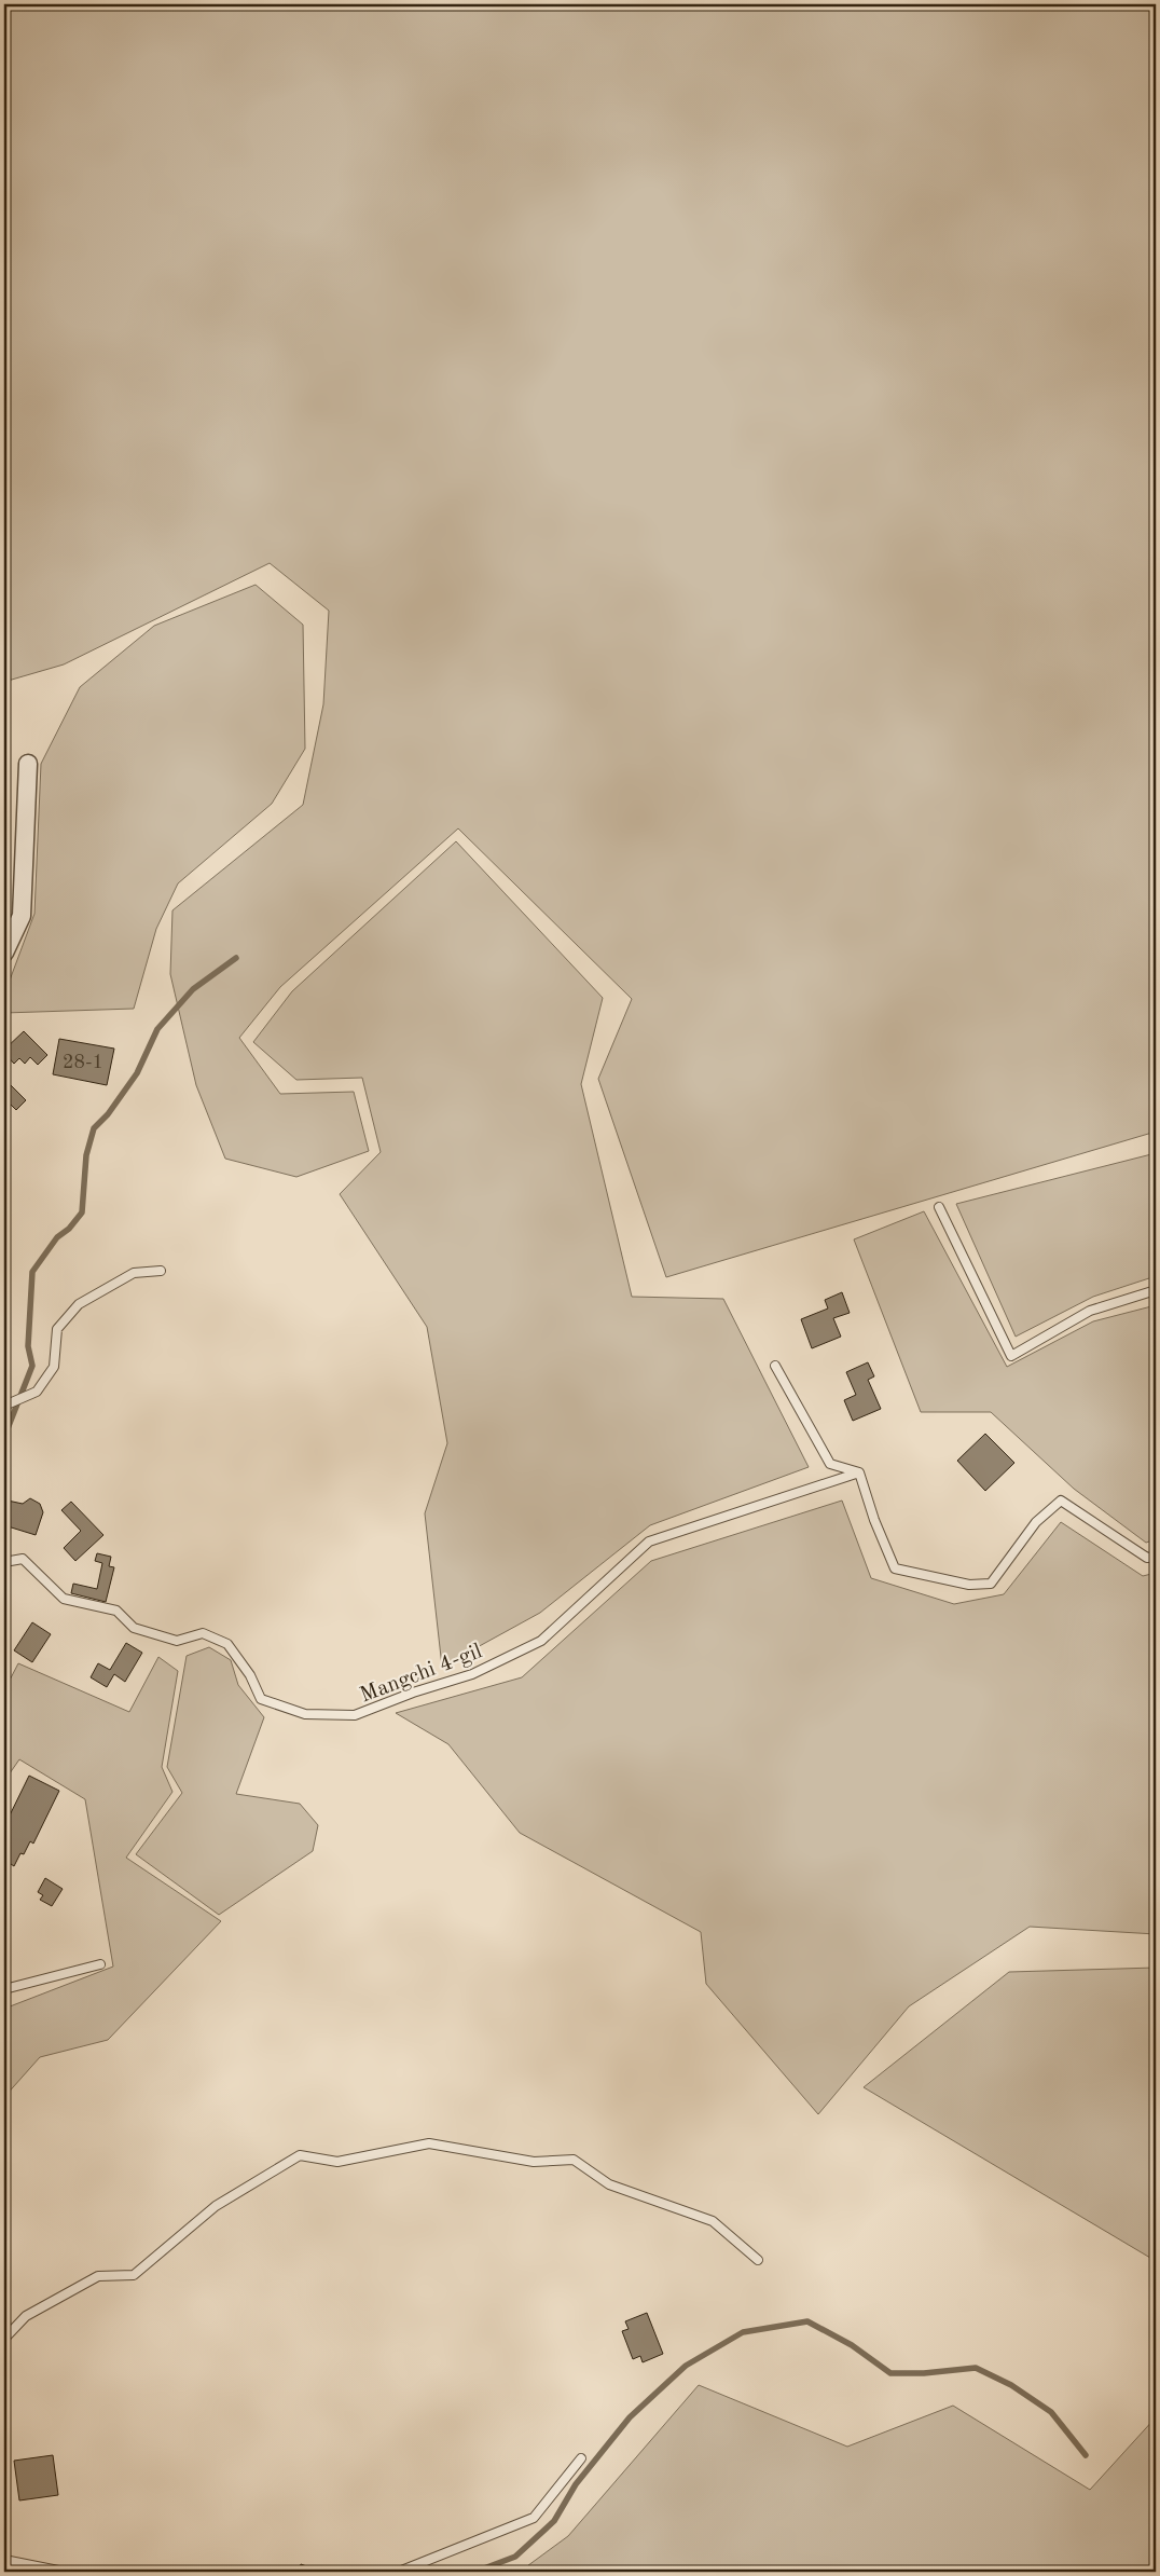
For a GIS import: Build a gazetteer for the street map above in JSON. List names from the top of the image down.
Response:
{
  "streets": {
    "lane": ["Mangchi 4-gil"]
  },
  "house_numbers": ["28-1"]
}
